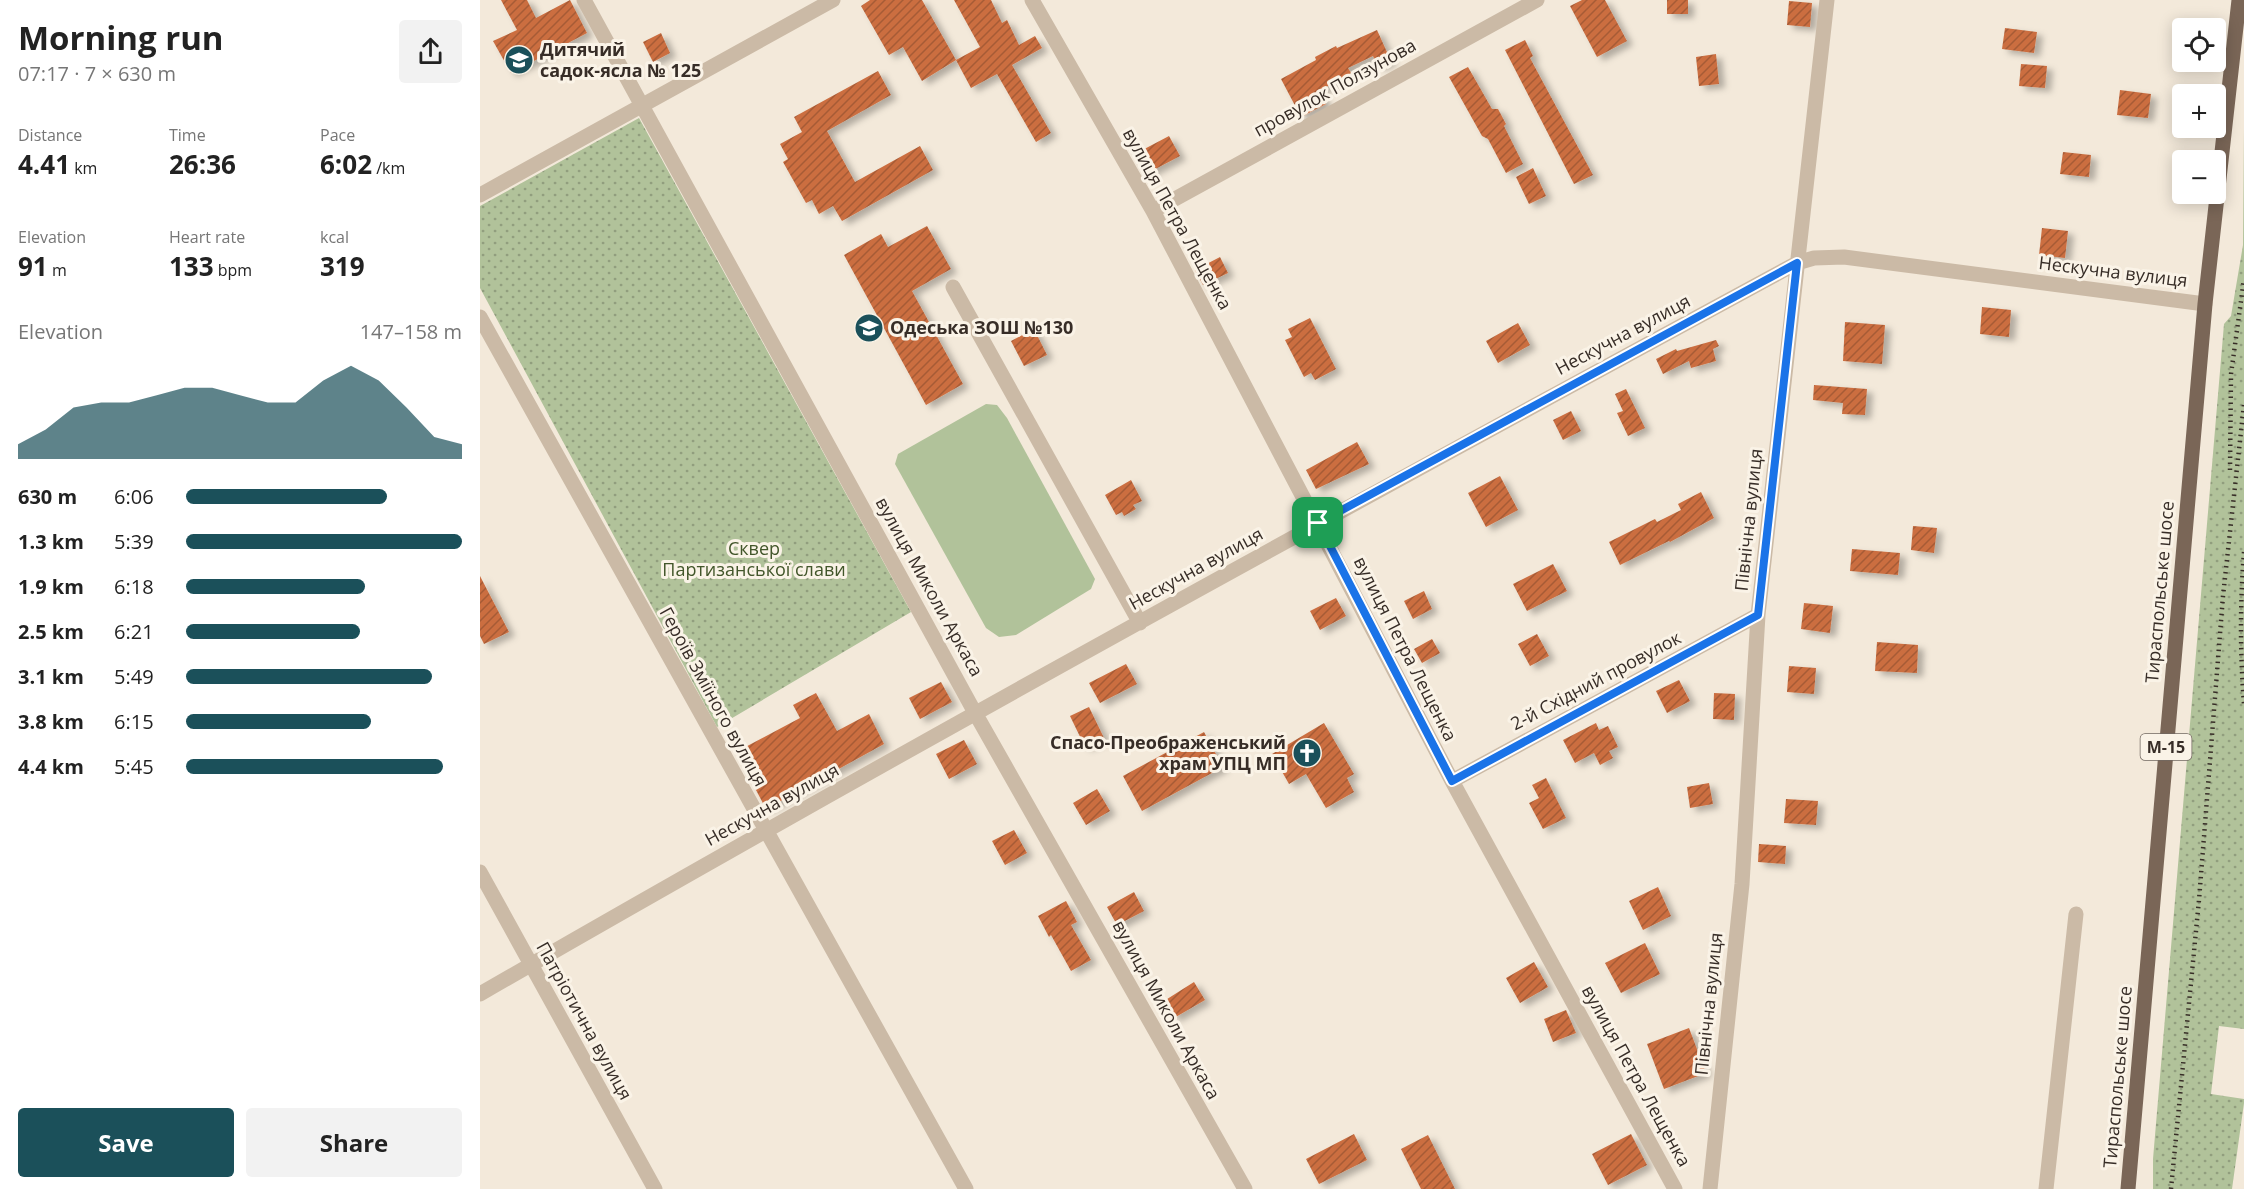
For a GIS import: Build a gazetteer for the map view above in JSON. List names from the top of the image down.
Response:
{
  "streets": {
    "main road": ["Тираспольське шосе", "М-15"],
    "street": [
      "провулок Ползунова",
      "вулиця Петра Лещенка",
      "Нескучна вулиця",
      "Північна вулиця",
      "вулиця Миколи Аркаса",
      "2-й Східний провулок",
      "Героїв Зміїного вулиця",
      "Патріотична вулиця"
    ]
  },
  "crossings": [
    ["провулок Ползунова", "вулиця Петра Лещенка"],
    ["вулиця Петра Лещенка", "Нескучна вулиця"],
    ["вулиця Петра Лещенка", "2-й Східний провулок"],
    ["Нескучна вулиця", "Північна вулиця"],
    ["Нескучна вулиця", "вулиця Миколи Аркаса"],
    ["Нескучна вулиця", "Тираспольське шосе"],
    ["Нескучна вулиця", "Героїв Зміїного вулиця"],
    ["Нескучна вулиця", "Патріотична вулиця"],
    ["Північна вулиця", "2-й Східний провулок"]
  ],
  "parks": ["Сквер Партизанської слави"],
  "places": {
    "school or university": ["Дитячий садок-ясла № 125", "Одеська ЗОШ №130"],
    "church": ["Спасо-Преображенський храм УПЦ МП"]
  },
  "page": {
    "heading": ["Morning run", "07:17 · 7 × 630 m"],
    "map_buttons": ["+", "−"],
    "stats": [
      ["Distance", "4.41 km"],
      ["Time", "26:36"],
      ["Pace", "6:02 /km"],
      ["Elevation", "91 m"],
      ["Heart rate", "133 bpm"],
      ["kcal", "319"]
    ],
    "chart": ["Elevation", "147–158 m"],
    "list": [
      {
        "name": "630 m",
        "note": "6:06"
      },
      {
        "name": "1.3 km",
        "note": "5:39"
      },
      {
        "name": "1.9 km",
        "note": "6:18"
      },
      {
        "name": "2.5 km",
        "note": "6:21"
      },
      {
        "name": "3.1 km",
        "note": "5:49"
      },
      {
        "name": "3.8 km",
        "note": "6:15"
      },
      {
        "name": "4.4 km",
        "note": "5:45"
      }
    ],
    "buttons": ["Save", "Share"]
  }
}
